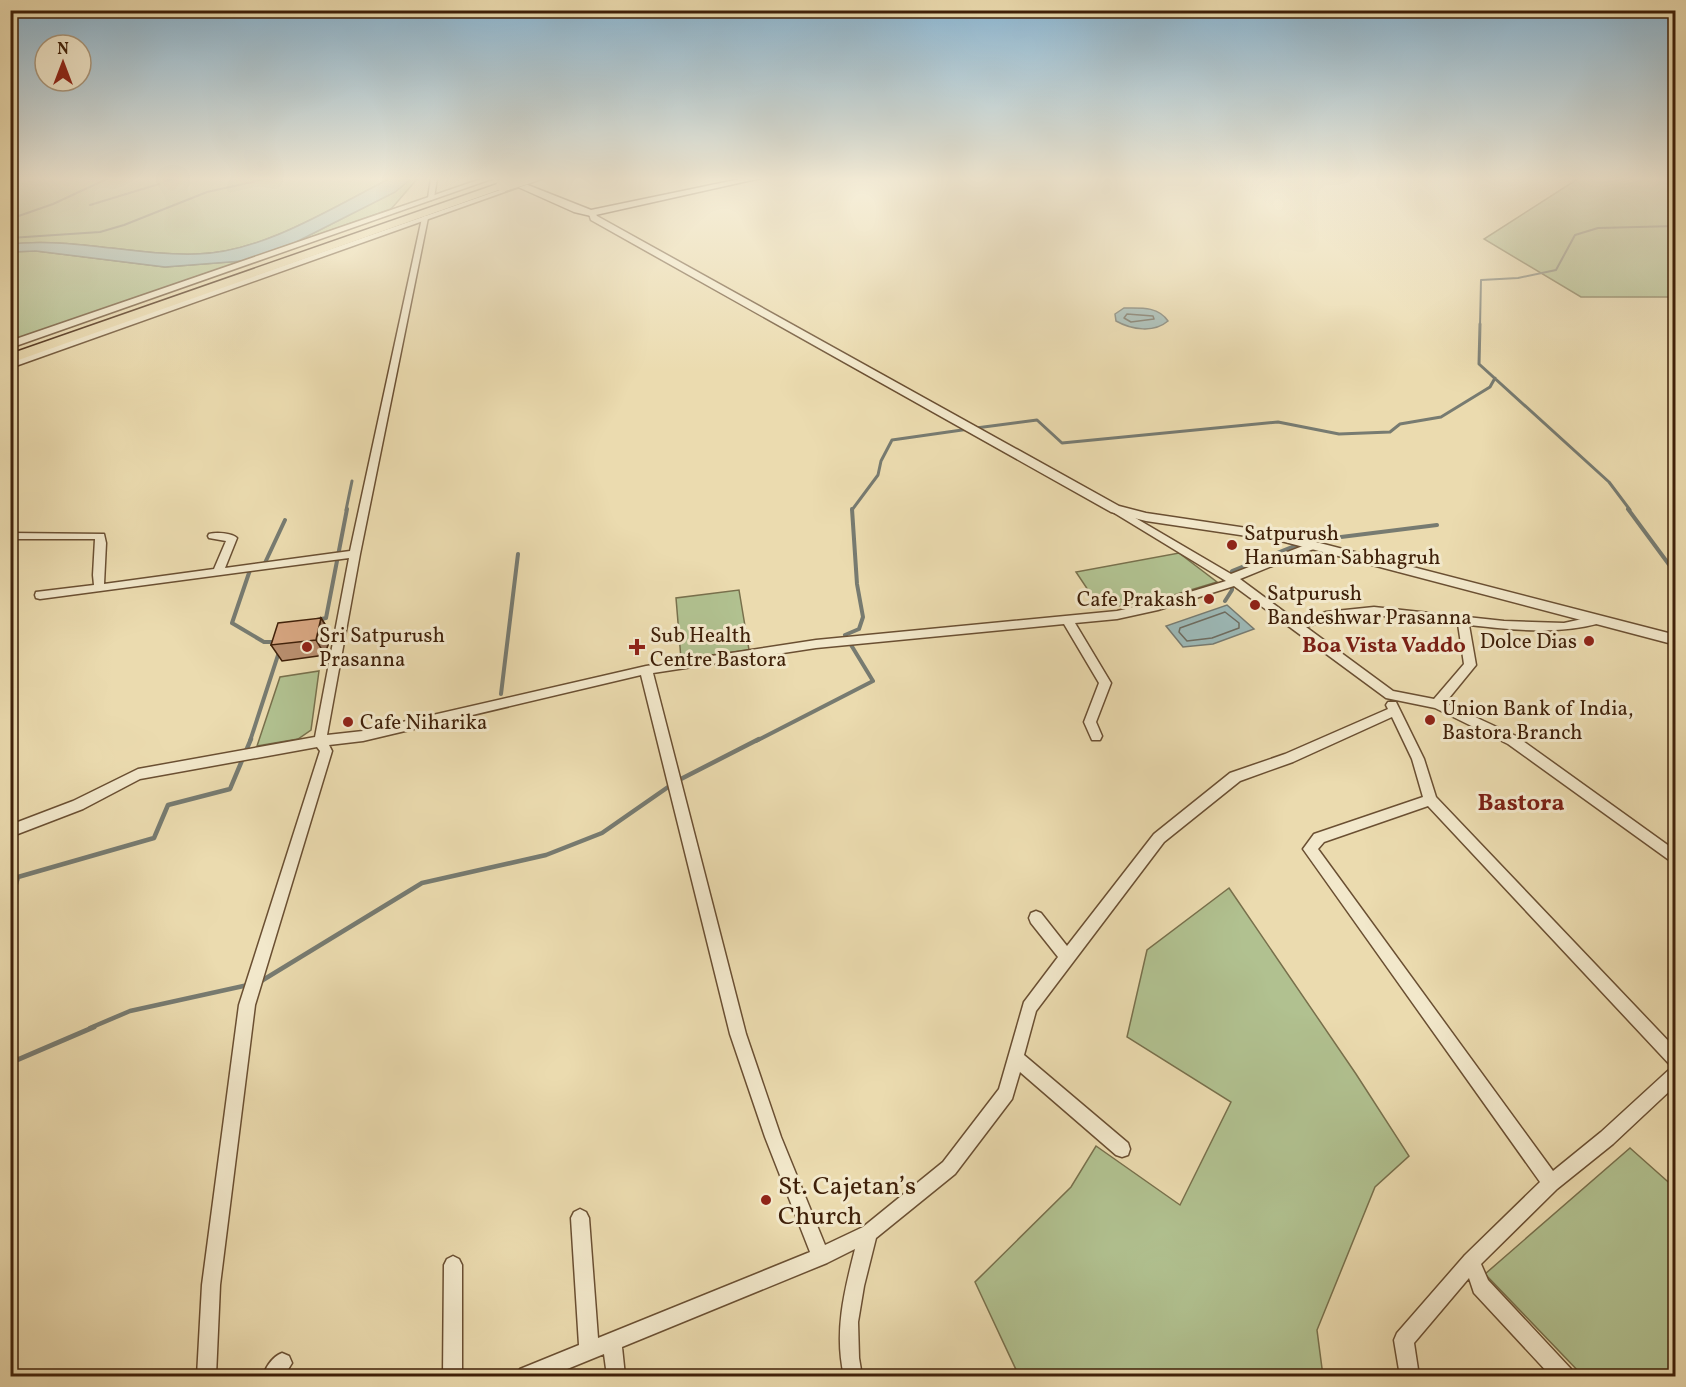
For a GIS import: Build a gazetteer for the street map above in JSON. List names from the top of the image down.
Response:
{
  "districts": ["Boa Vista Vaddo", "Bastora"],
  "places": {
    "other": [
      "Satpurush Hanuman Sabhagruh",
      "Cafe Prakash",
      "Satpurush Bandeshwar Prasanna",
      "Dolce Dias",
      "Sri Satpurush Prasanna",
      "Union Bank of India, Bastora Branch",
      "Cafe Niharika",
      "St. Cajetan’s Church"
    ],
    "health": ["Sub Health Centre Bastora"]
  },
  "north": "top"
}
